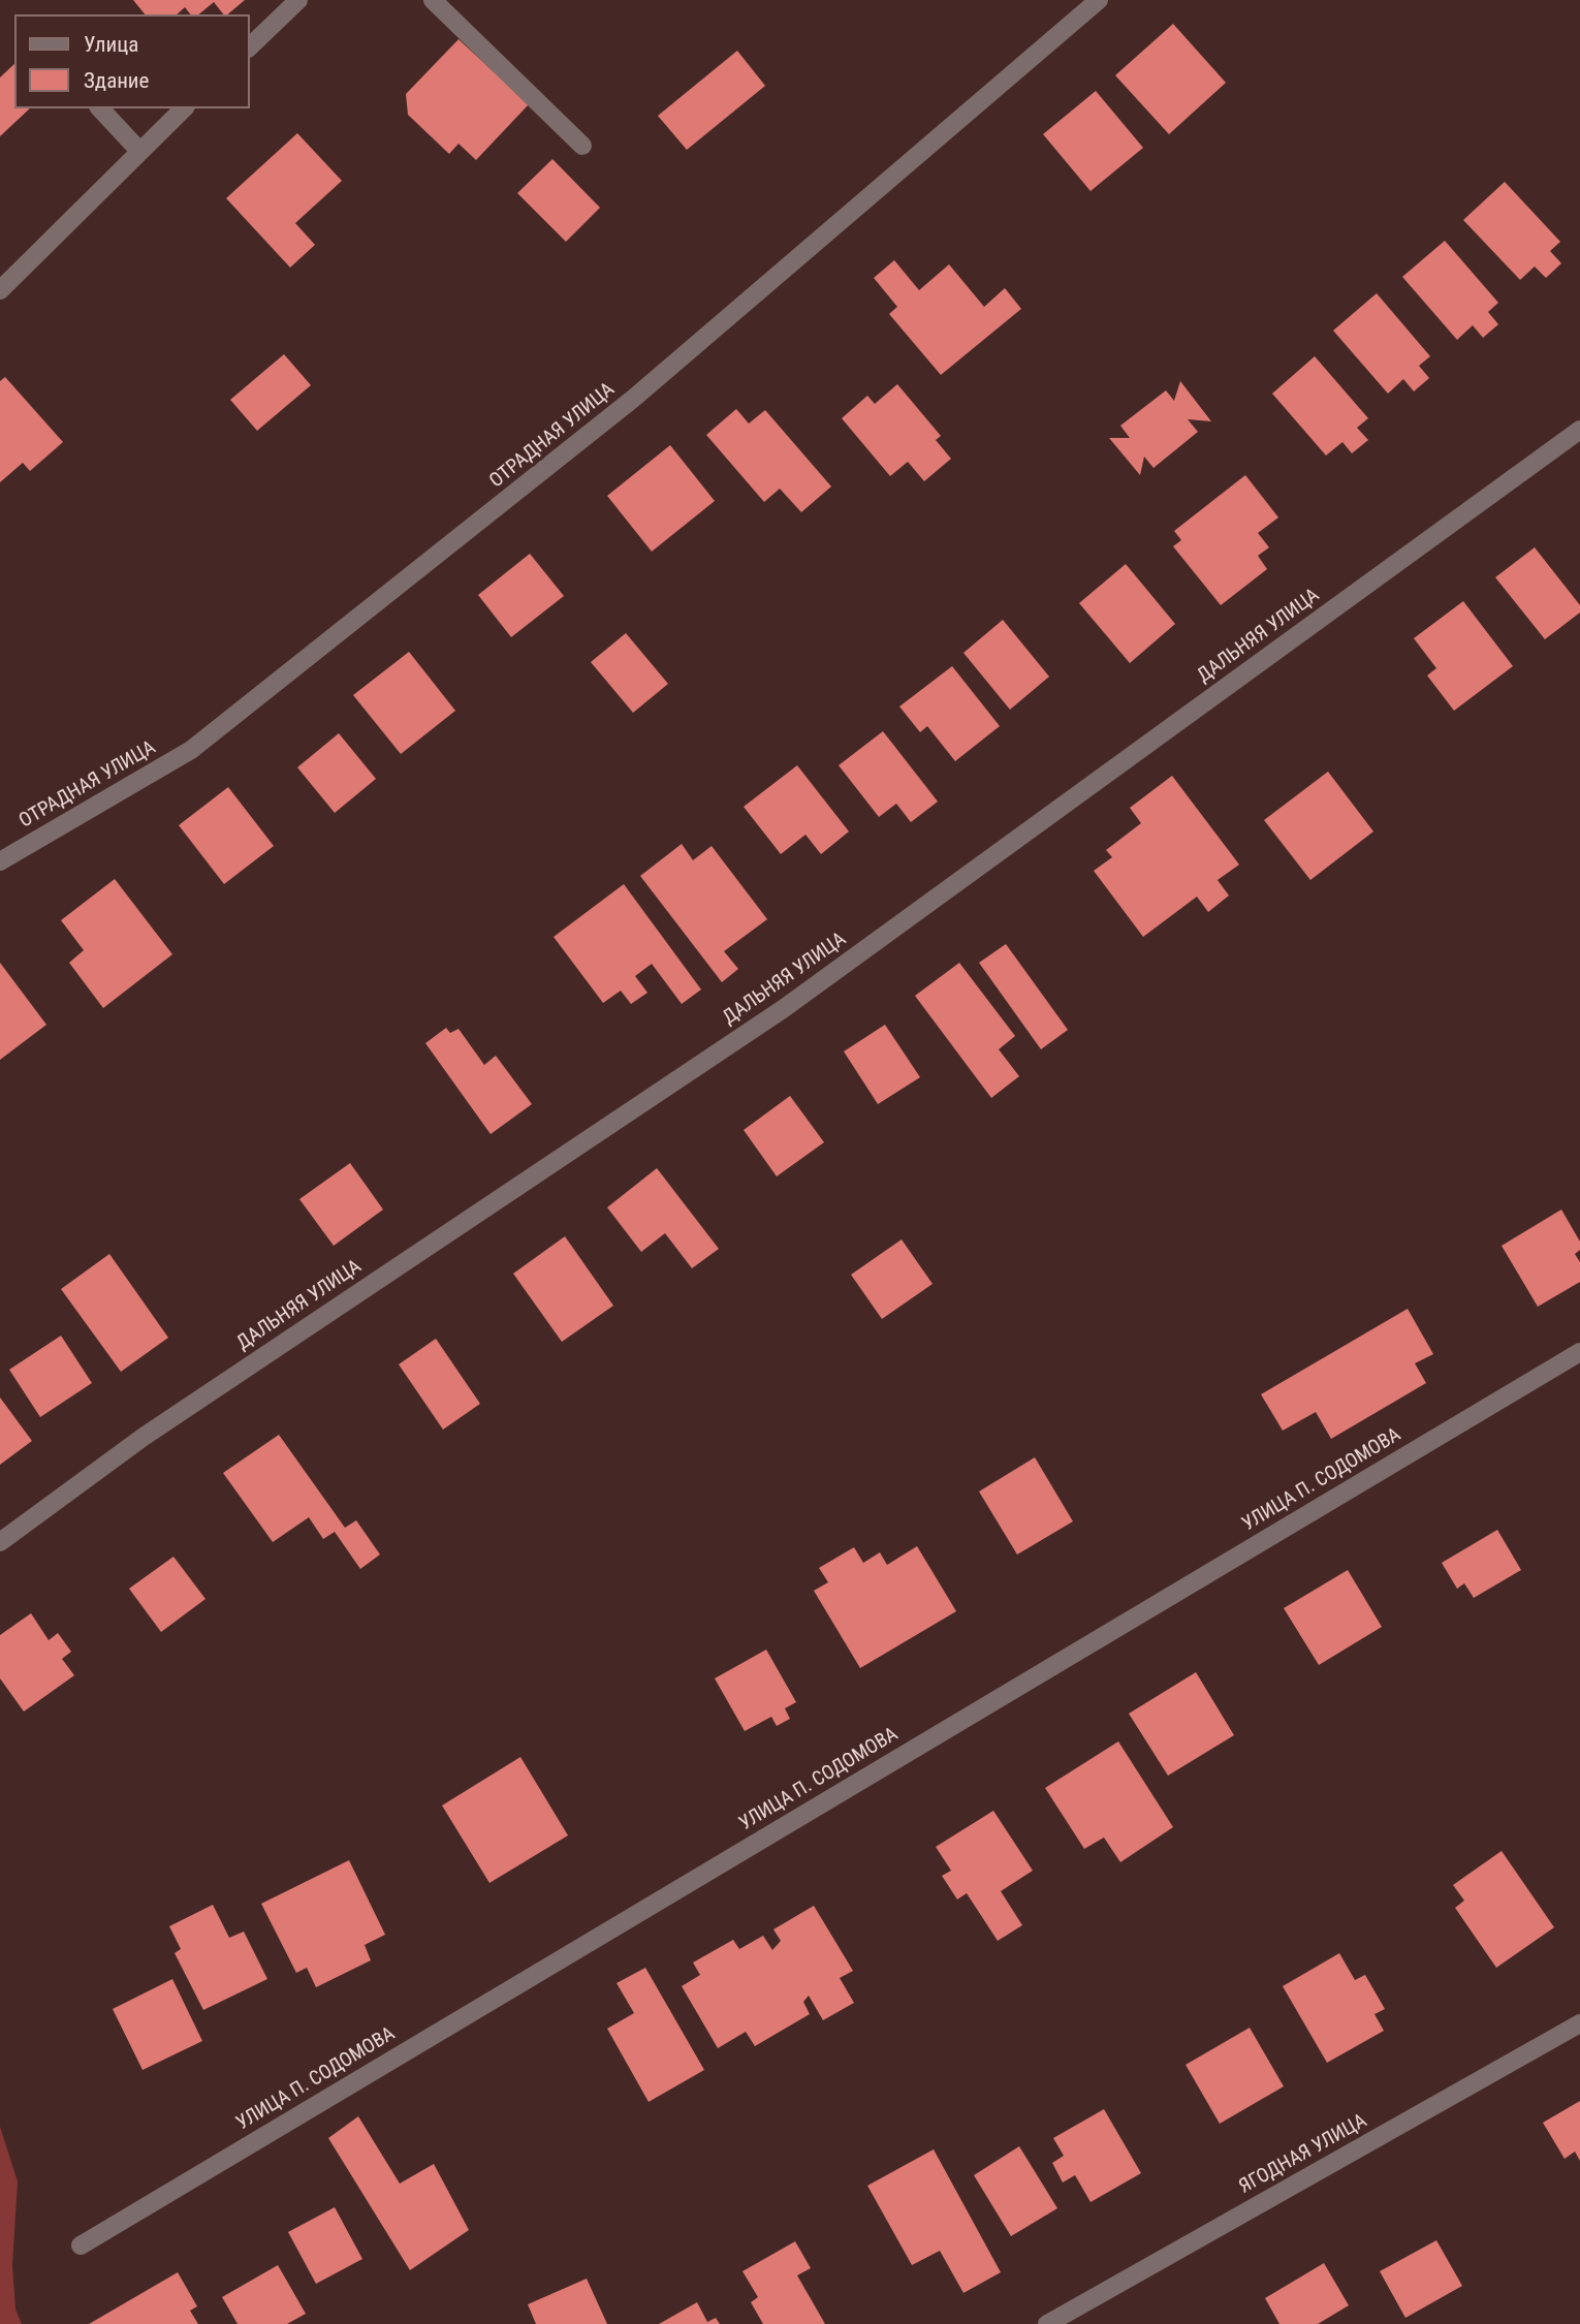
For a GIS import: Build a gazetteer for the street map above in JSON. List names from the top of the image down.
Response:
{
  "streets": {
    "street": [
      "ОТРАДНАЯ УЛИЦА",
      "ДАЛЬНЯЯ УЛИЦА",
      "УЛИЦА П. СОДОМОВА",
      "ЯГОДНАЯ УЛИЦА"
    ]
  },
  "legend": ["Улица", "Здание"]
}
